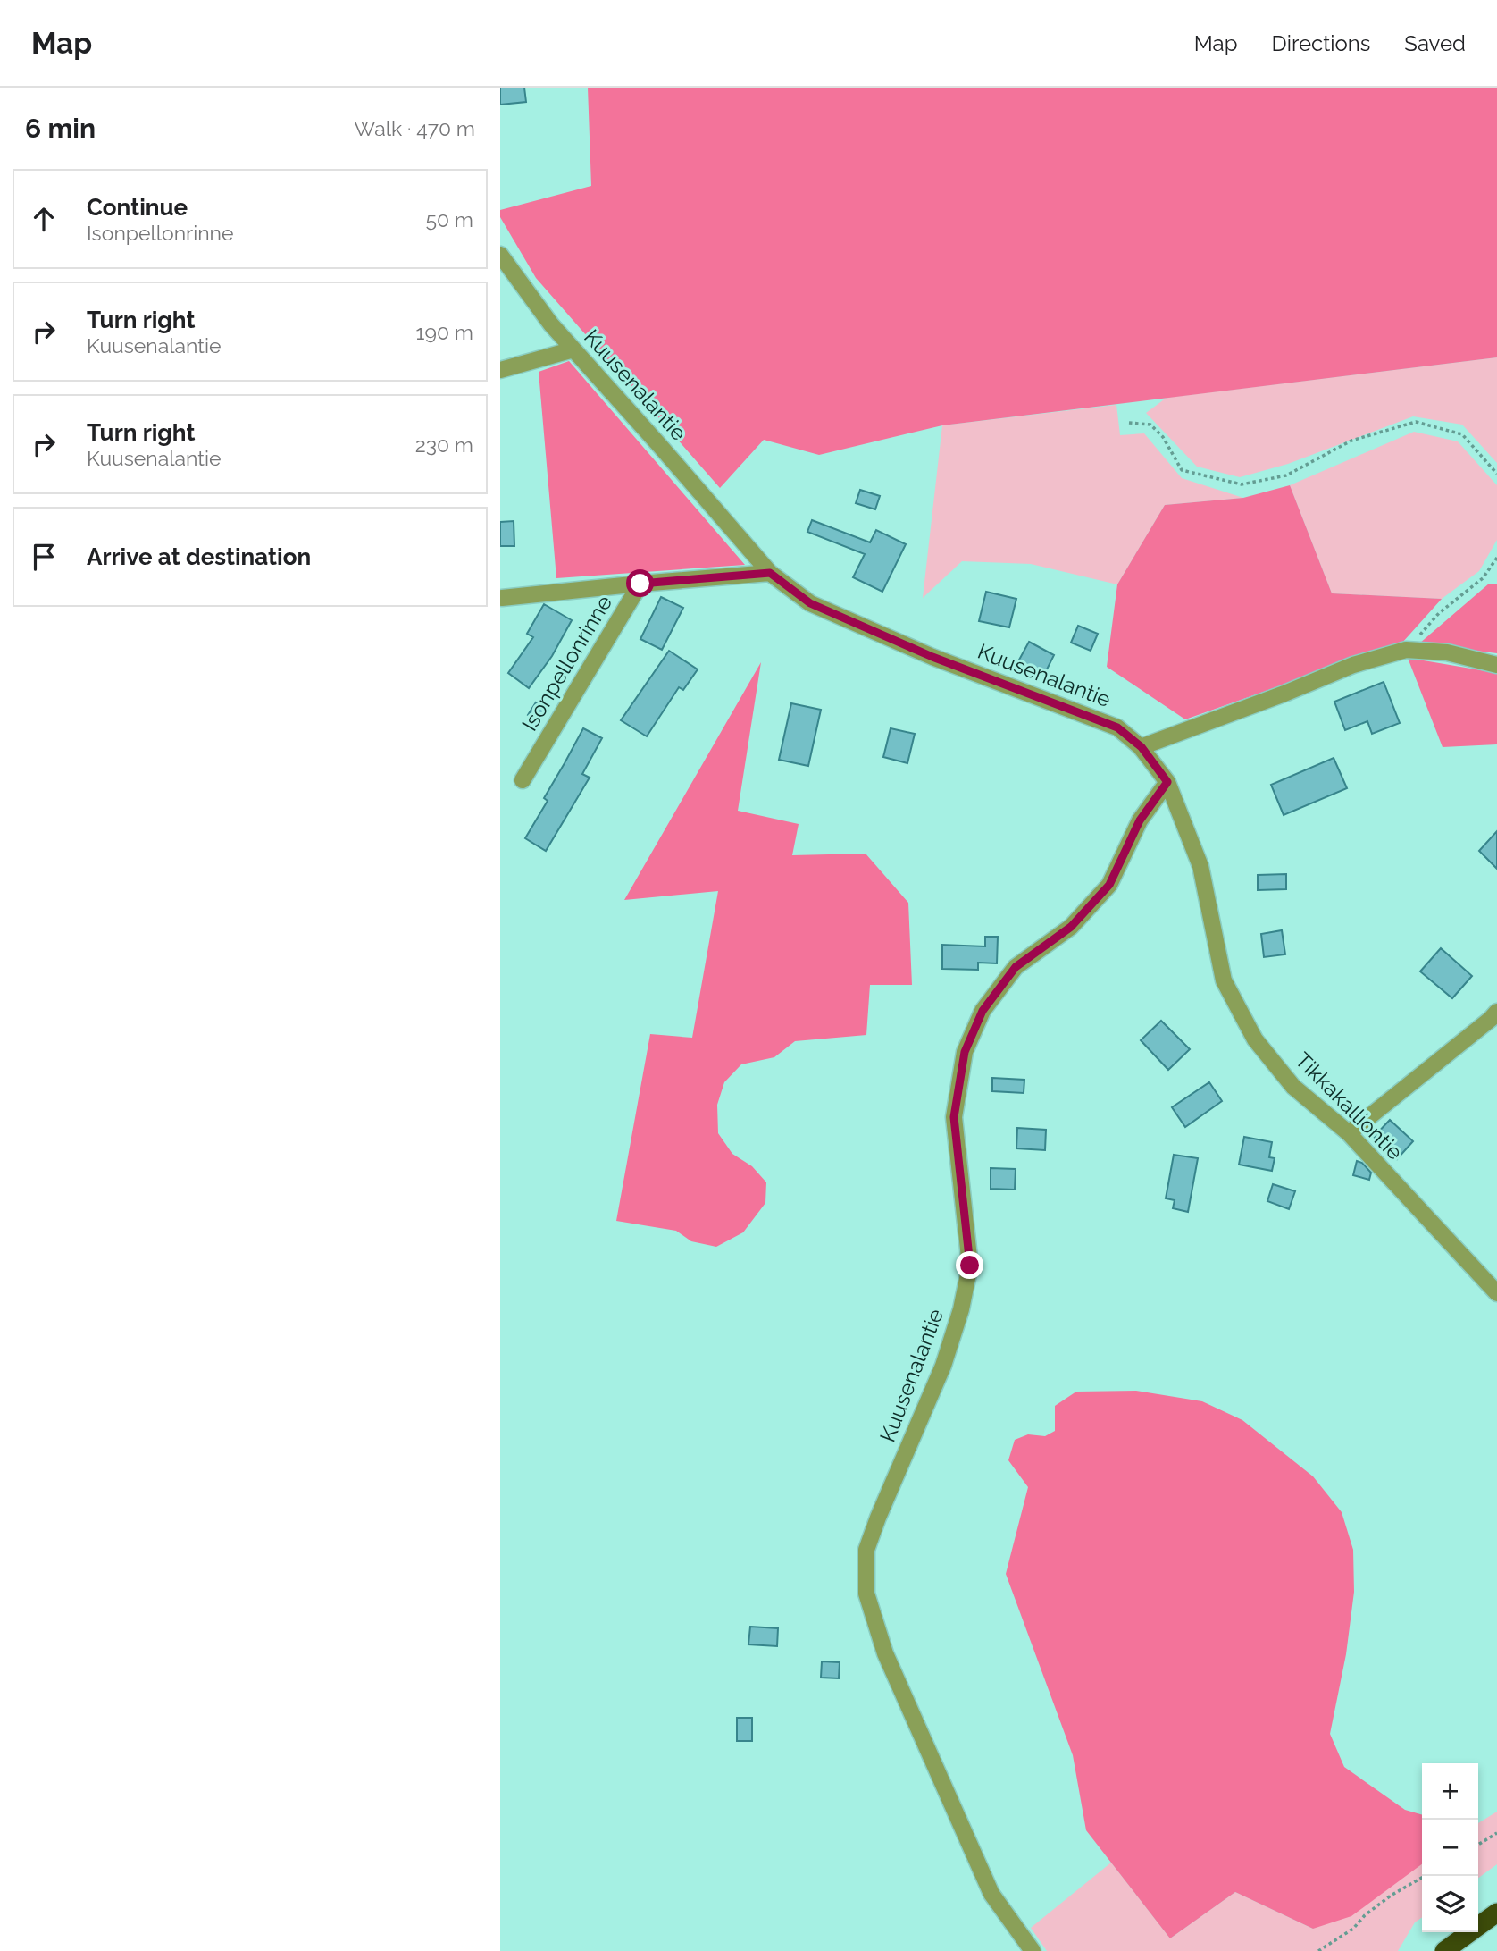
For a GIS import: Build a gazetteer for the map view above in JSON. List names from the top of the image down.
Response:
{
  "streets": {
    "street": ["Kuusenalantie", "Isonpellonrinne", "Tikkakalliontie"]
  },
  "crossings": [
    ["Kuusenalantie", "Isonpellonrinne"],
    ["Kuusenalantie", "Tikkakalliontie"]
  ],
  "page": {
    "header": "Map",
    "nav": ["Map", "Directions", "Saved"],
    "heading": ["6 min", "Walk · 470 m"],
    "list": [
      ["Continue", "Isonpellonrinne", "50 m"],
      ["Turn right", "Kuusenalantie", "190 m"],
      ["Turn right", "Kuusenalantie", "230 m"],
      "Arrive at destination"
    ],
    "map_buttons": ["+", "−"]
  }
}
